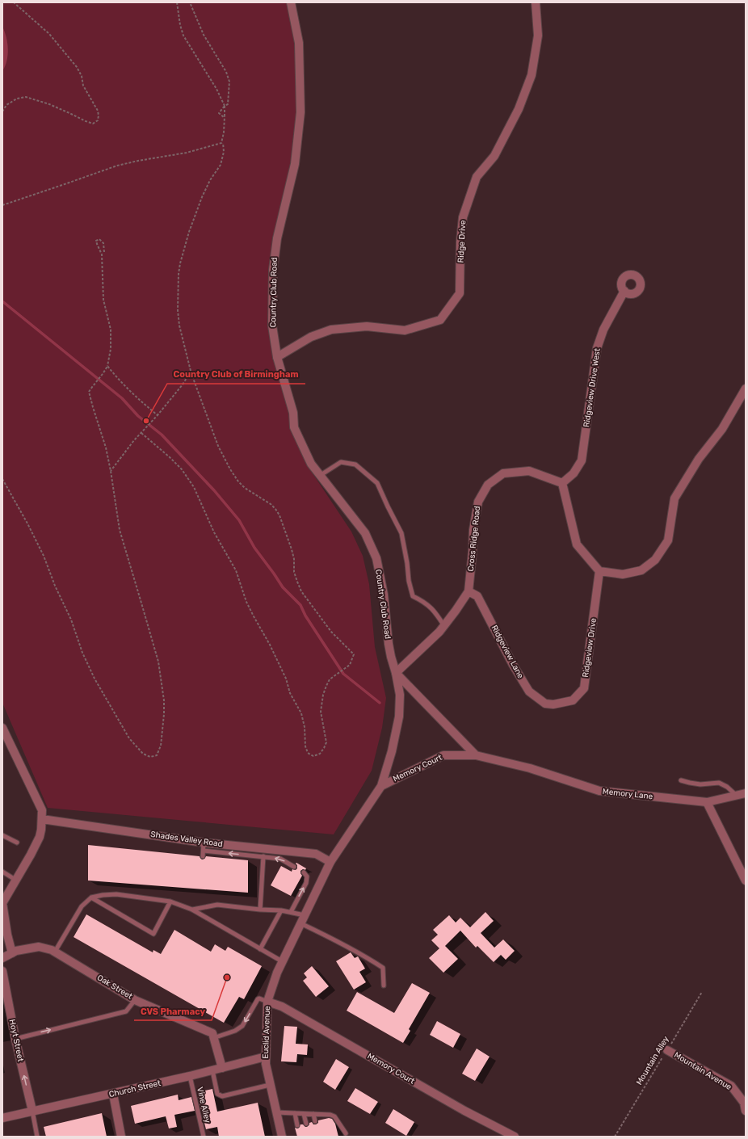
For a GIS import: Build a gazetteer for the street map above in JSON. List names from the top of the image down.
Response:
{
  "streets": {
    "street": [
      "Ridge Drive",
      "Country Club Road",
      "Ridgeview Drive West",
      "Cross Ridge Road",
      "Ridgeview Drive",
      "Ridgeview Lane",
      "Memory Court",
      "Memory Lane",
      "Shades Valley Road",
      "Oak Street",
      "Euclid Avenue",
      "Hoyt Street",
      "Mountain Avenue",
      "Church Street"
    ],
    "lane": ["Vine Alley"],
    "path": ["Mountain Alley"]
  },
  "crossings": [
    ["Ridge Drive", "Country Club Road"],
    ["Country Club Road", "Cross Ridge Road"],
    ["Country Club Road", "Memory Court"],
    ["Country Club Road", "Memory Lane"],
    ["Country Club Road", "Shades Valley Road"],
    ["Country Club Road", "Euclid Avenue"],
    ["Ridgeview Drive West", "Cross Ridge Road"],
    ["Cross Ridge Road", "Ridgeview Lane"],
    ["Ridgeview Drive", "Ridgeview Lane"],
    ["Memory Court", "Memory Lane"],
    ["Memory Court", "Euclid Avenue"],
    ["Shades Valley Road", "Euclid Avenue"],
    ["Euclid Avenue", "Church Street"],
    ["Hoyt Street", "Church Street"],
    ["Mountain Alley", "Mountain Avenue"],
    ["Church Street", "Vine Alley"]
  ],
  "one_way": ["Hoyt Street"],
  "places": ["Country Club of Birmingham", "CVS Pharmacy"]
}
